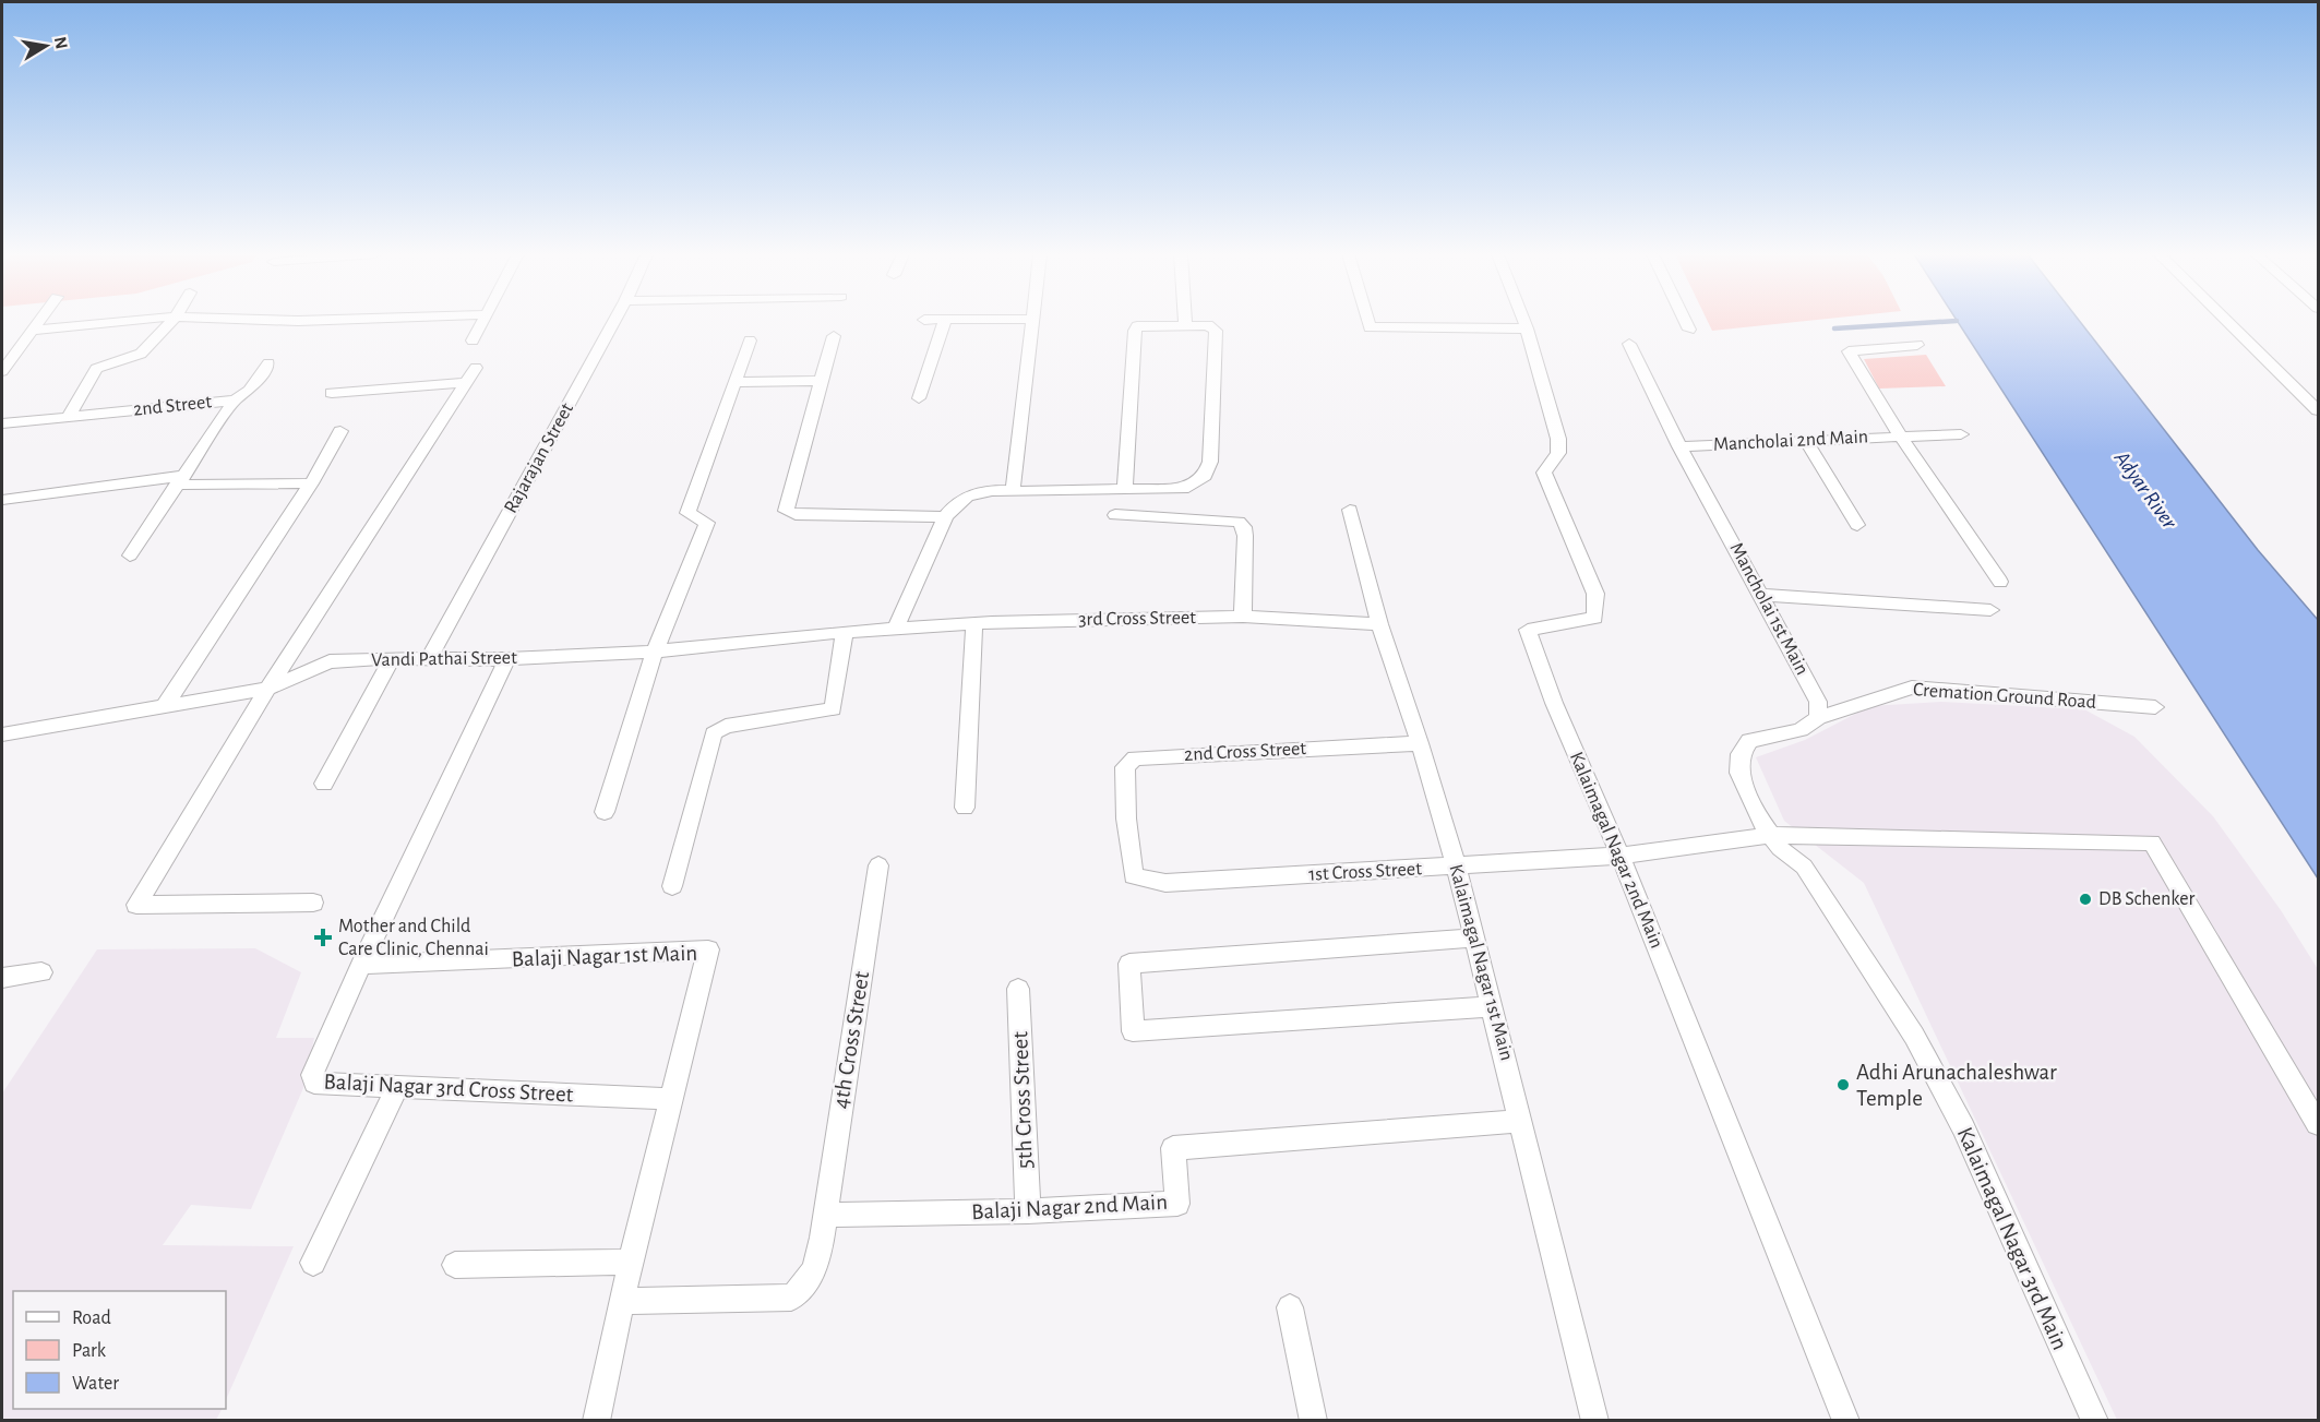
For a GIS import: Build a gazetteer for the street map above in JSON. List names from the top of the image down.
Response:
{
  "streets": {
    "street": [
      "2nd Street",
      "Mancholai 2nd Main",
      "Rajarajan Street",
      "Mancholai 1st Main",
      "3rd Cross Street",
      "Vandi Pathai Street",
      "Cremation Ground Road",
      "2nd Cross Street",
      "Kalaimagal Nagar 2nd Main",
      "1st Cross Street",
      "Balaji Nagar 1st Main",
      "Kalaimagal Nagar 1st Main",
      "4th Cross Street",
      "Balaji Nagar 3rd Cross Street",
      "5th Cross Street",
      "Balaji Nagar 2nd Main",
      "Kalaimagal Nagar 3rd Main"
    ]
  },
  "crossings": [
    ["Mancholai 2nd Main", "Mancholai 1st Main"],
    ["Rajarajan Street", "Vandi Pathai Street"],
    ["Mancholai 1st Main", "Cremation Ground Road"],
    ["3rd Cross Street", "Vandi Pathai Street"],
    ["3rd Cross Street", "Kalaimagal Nagar 1st Main"],
    ["2nd Cross Street", "1st Cross Street"],
    ["2nd Cross Street", "Kalaimagal Nagar 1st Main"],
    ["Kalaimagal Nagar 2nd Main", "1st Cross Street"],
    ["1st Cross Street", "Kalaimagal Nagar 1st Main"],
    ["1st Cross Street", "Kalaimagal Nagar 3rd Main"],
    ["Balaji Nagar 1st Main", "Balaji Nagar 3rd Cross Street"],
    ["Kalaimagal Nagar 1st Main", "Balaji Nagar 2nd Main"],
    ["4th Cross Street", "Balaji Nagar 2nd Main"],
    ["5th Cross Street", "Balaji Nagar 2nd Main"]
  ],
  "water": ["Adyar River"],
  "places": {
    "other": ["DB Schenker", "Adhi Arunachaleshwar Temple"],
    "health": ["Mother and Child Care Clinic, Chennai"]
  },
  "legend": ["Road", "Park", "Water"],
  "north": "right"
}
